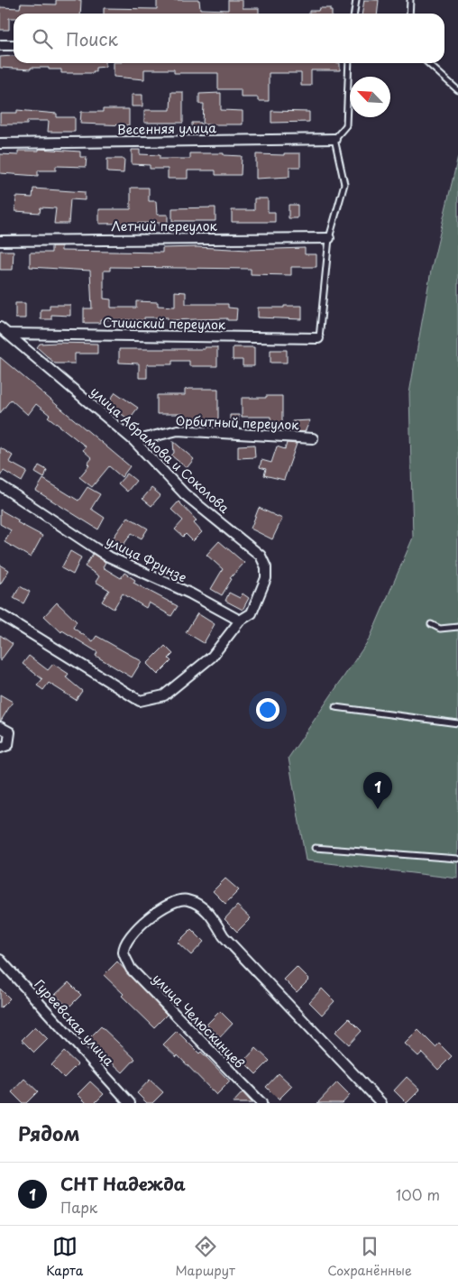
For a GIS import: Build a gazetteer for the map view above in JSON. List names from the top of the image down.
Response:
{
  "streets": {
    "street": [
      "Весенняя улица",
      "Летний переулок",
      "Стишский переулок",
      "Орбитный переулок",
      "улица Абрамова и Соколова",
      "улица Фрунзе",
      "улица Челюскинцев",
      "Гуреевская улица"
    ]
  },
  "crossings": [
    ["Стишский переулок", "улица Абрамова и Соколова"],
    ["Орбитный переулок", "улица Абрамова и Соколова"],
    ["улица Абрамова и Соколова", "улица Фрунзе"]
  ],
  "north": "top left",
  "page": {
    "search": "Поиск",
    "pins": "1",
    "heading": "Рядом",
    "list": [
      {
        "mark": "1",
        "name": "СНТ Надежда",
        "note": "Парк",
        "value": "100 m"
      }
    ],
    "nav": ["Карта", "Маршрут", "Сохранённые"]
  }
}
